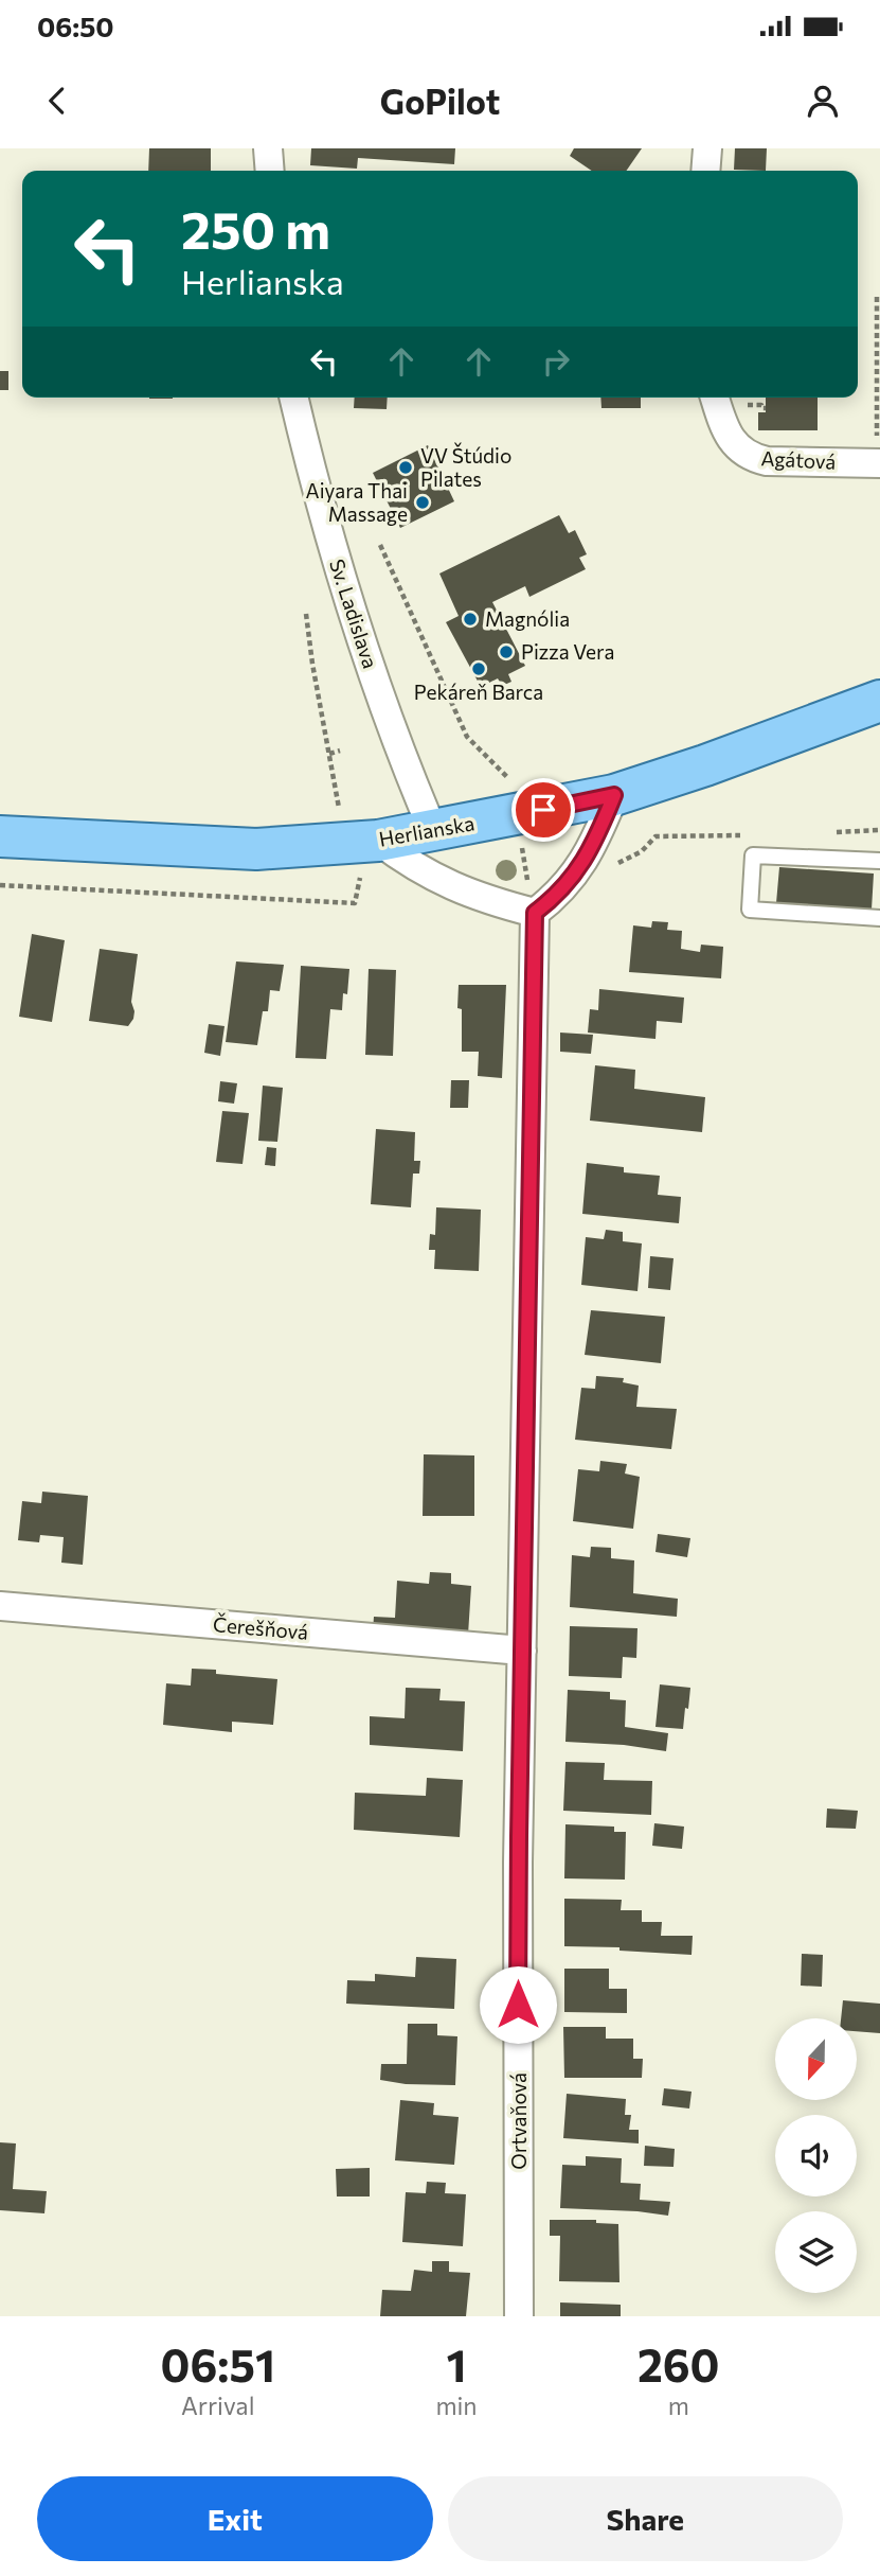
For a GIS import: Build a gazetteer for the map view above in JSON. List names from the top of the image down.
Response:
{
  "streets": {
    "main road": ["Herlianska"],
    "street": [
      "Agátová",
      "Sv. Ladislava",
      "Čerešňová",
      "Ortvaňová"
    ]
  },
  "crossings": [
    ["Sv. Ladislava", "Herlianska"],
    ["Čerešňová", "Ortvaňová"]
  ],
  "places": [
    "VV Štúdio Pilates",
    "Aiyara Thai Massage",
    "Magnólia",
    "Pizza Vera",
    "Pekáreň Barca"
  ],
  "north": "bottom",
  "page": {
    "status": "06:50",
    "header": "GoPilot",
    "turn": ["250 m", "Herlianska"],
    "eta": [
      "06:51",
      "Arrival",
      "1",
      "min",
      "260",
      "m"
    ],
    "buttons": ["Exit", "Share"]
  }
}
